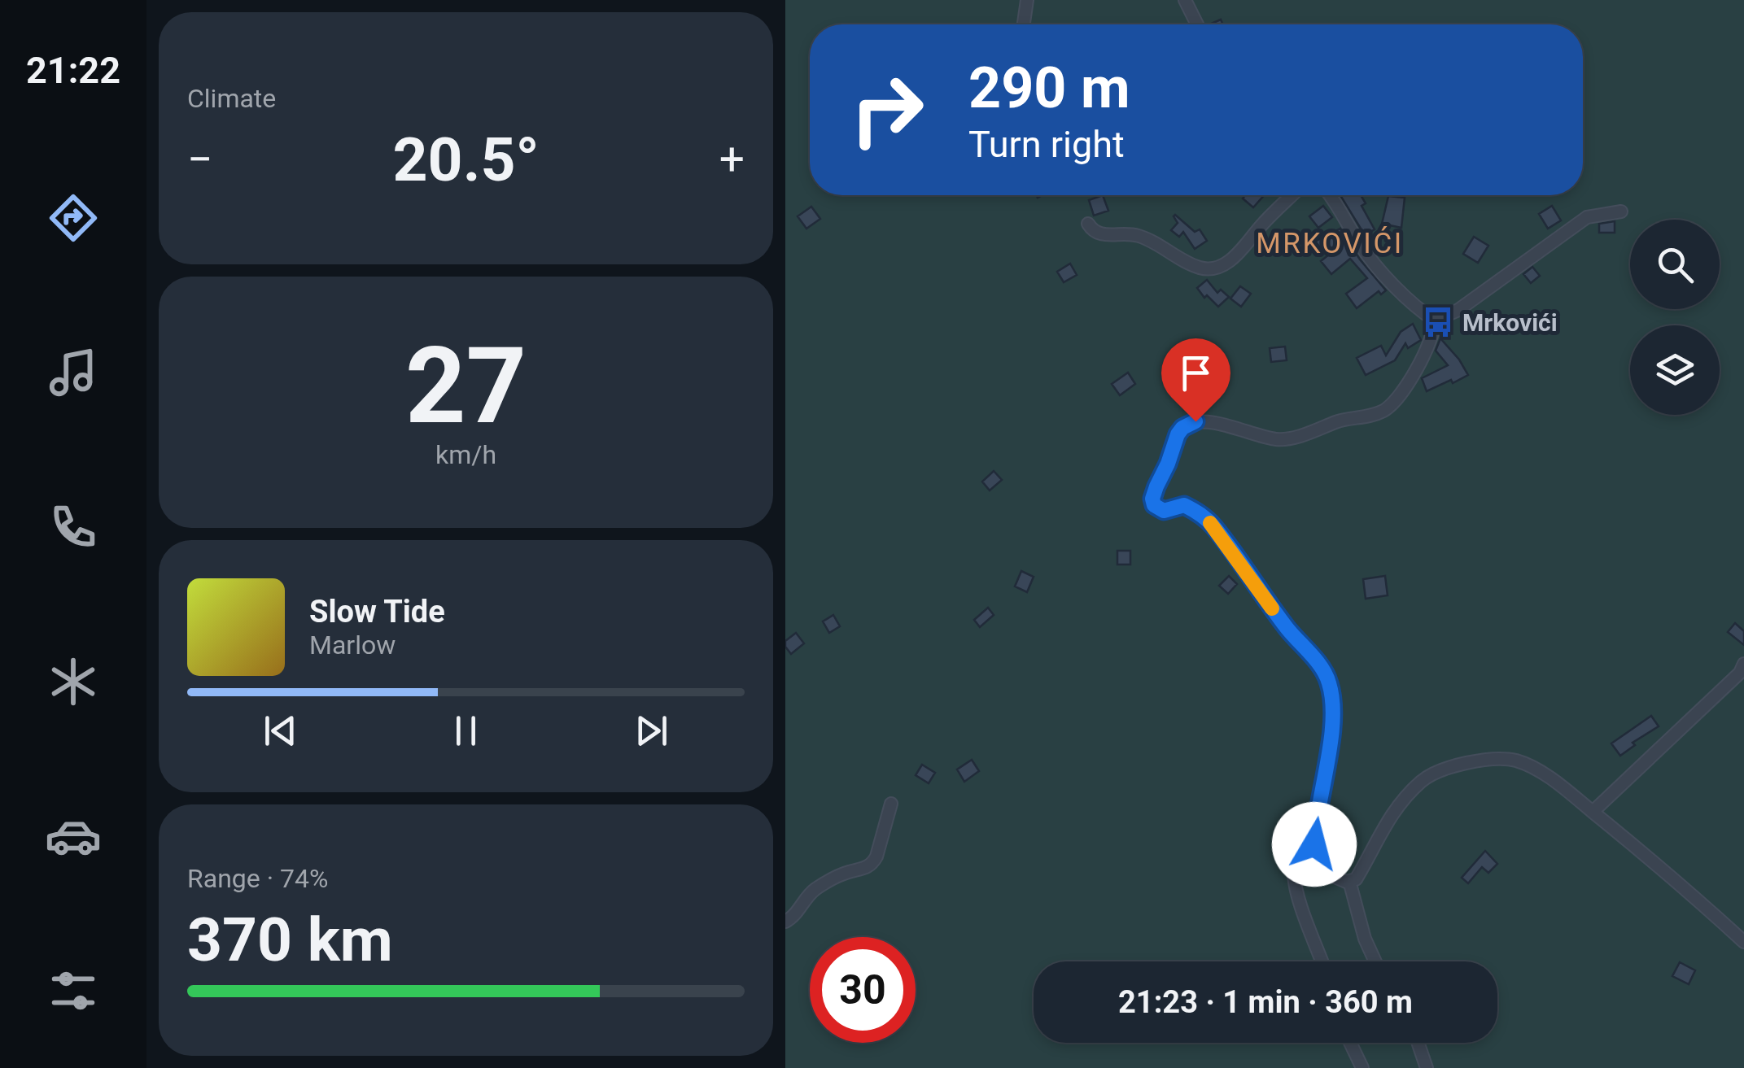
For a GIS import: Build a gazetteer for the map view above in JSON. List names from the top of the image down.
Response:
{
  "districts": ["MRKOVIĆI"],
  "places": {
    "bus stop": ["Mrkovići"]
  },
  "page": {
    "tabs": "21:22",
    "tile": [
      "Climate",
      ["27", "km/h"],
      ["Range · 74%", "370 km"]
    ],
    "turn": ["290 m", "Turn right"],
    "heat": ["−", "20.5°", "+"],
    "song": ["Slow Tide", "Marlow"],
    "limit": "30",
    "trip": "21:23 · 1 min · 360 m"
  }
}
